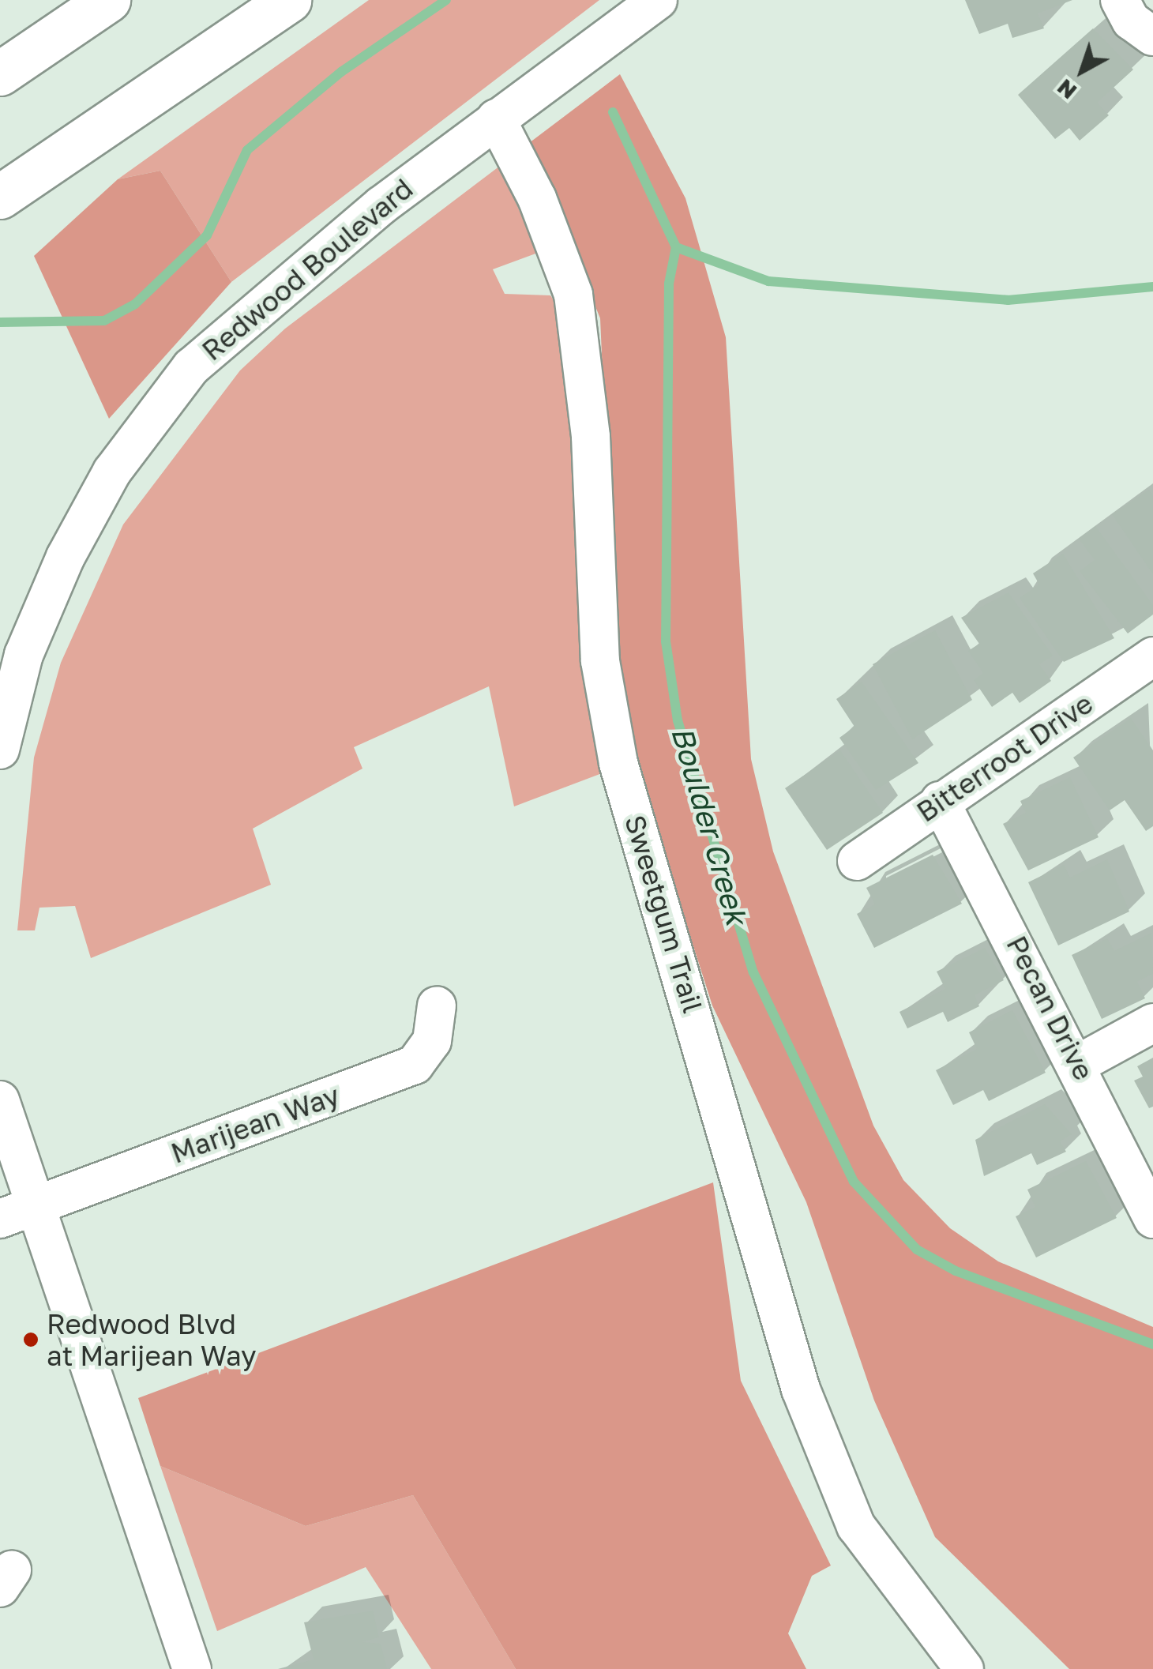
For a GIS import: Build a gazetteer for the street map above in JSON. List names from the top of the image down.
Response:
{
  "streets": {
    "street": [
      "Redwood Boulevard",
      "Bitterroot Drive",
      "Sweetgum Trail",
      "Pecan Drive",
      "Marijean Way"
    ]
  },
  "crossings": [
    ["Redwood Boulevard", "Sweetgum Trail"],
    ["Bitterroot Drive", "Pecan Drive"]
  ],
  "water": ["Boulder Creek"],
  "places": ["Redwood Blvd at Marijean Way"],
  "north": "bottom left"
}
